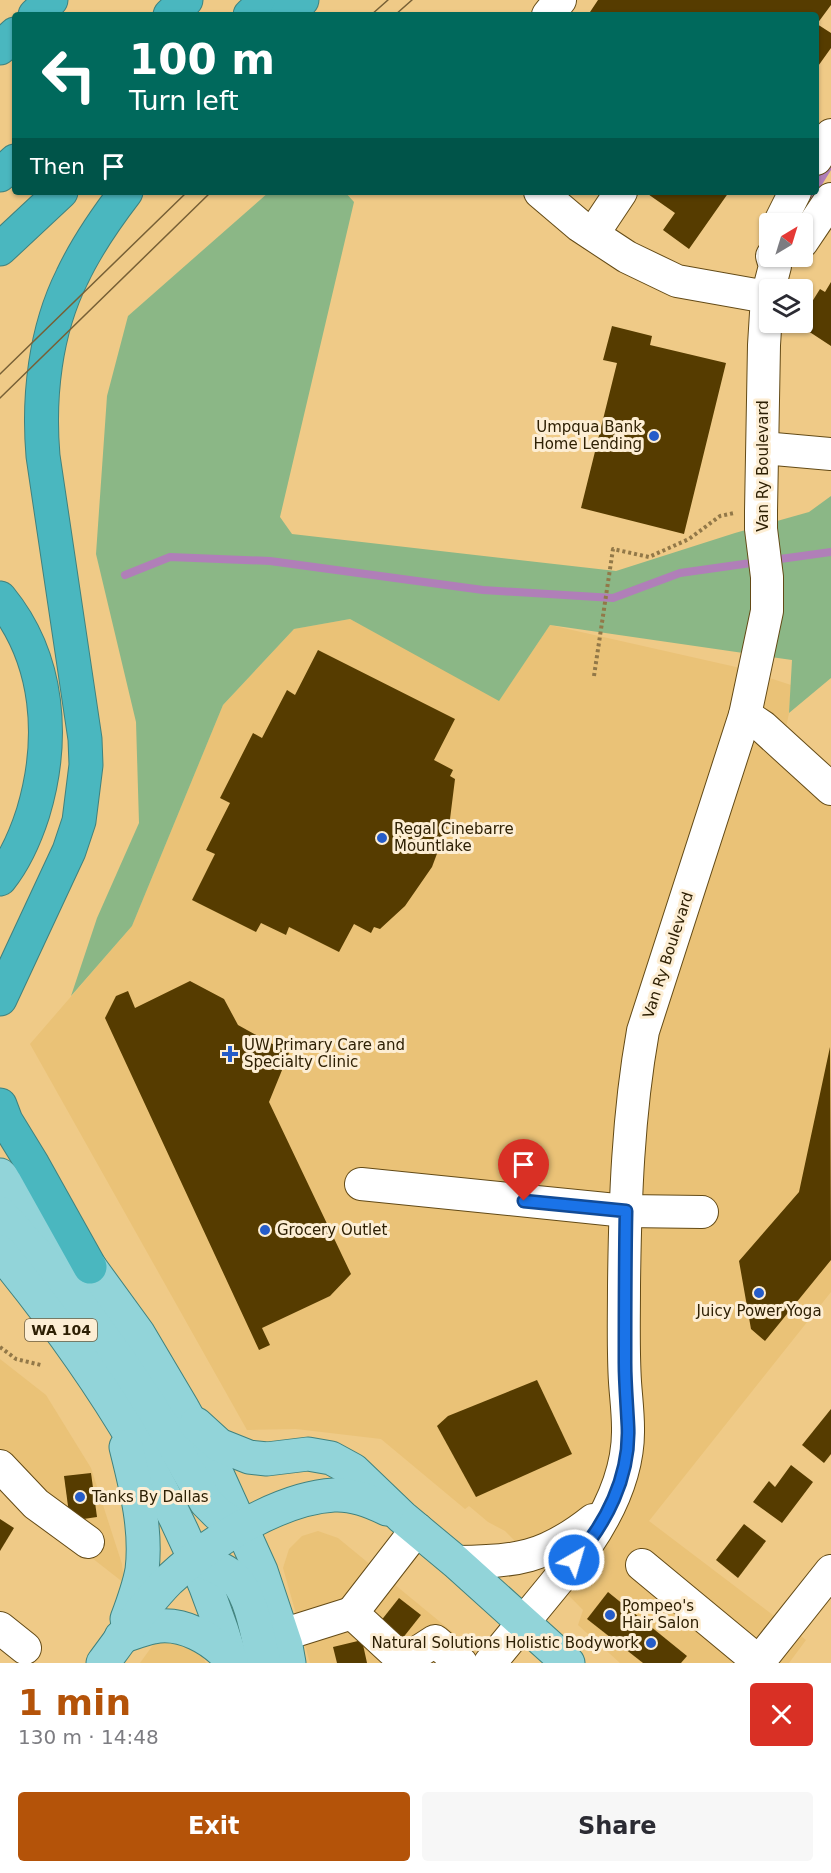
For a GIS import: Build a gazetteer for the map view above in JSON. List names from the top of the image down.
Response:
{
  "streets": {
    "main road": ["WA 104"],
    "street": ["Van Ry Boulevard"]
  },
  "places": {
    "other": [
      "Umpqua Bank Home Lending",
      "Regal Cinebarre Mountlake",
      "Grocery Outlet",
      "Juicy Power Yoga",
      "Tanks By Dallas",
      "Pompeo's Hair Salon",
      "Natural Solutions Holistic Bodywork"
    ],
    "health": ["UW Primary Care and Specialty Clinic"]
  },
  "north": "top right",
  "page": {
    "turn": ["100 m", "Turn left"],
    "then": "Then",
    "heading": ["1 min", "130 m · 14:48"],
    "buttons": ["Exit", "Share"]
  }
}
